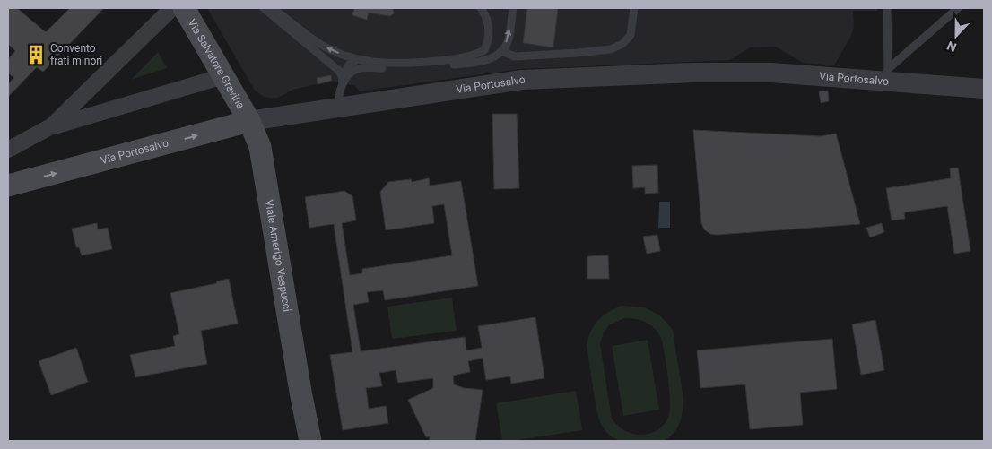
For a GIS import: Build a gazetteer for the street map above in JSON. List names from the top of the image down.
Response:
{
  "streets": {
    "main road": ["Via Salvatore Gravina", "Via Portosalvo", "Viale Amerigo Vespucci"]
  },
  "crossings": [
    ["Via Salvatore Gravina", "Via Portosalvo"],
    ["Via Salvatore Gravina", "Viale Amerigo Vespucci"],
    ["Via Portosalvo", "Viale Amerigo Vespucci"]
  ],
  "places": {
    "building": ["Convento frati minori"]
  },
  "north": "bottom"
}
